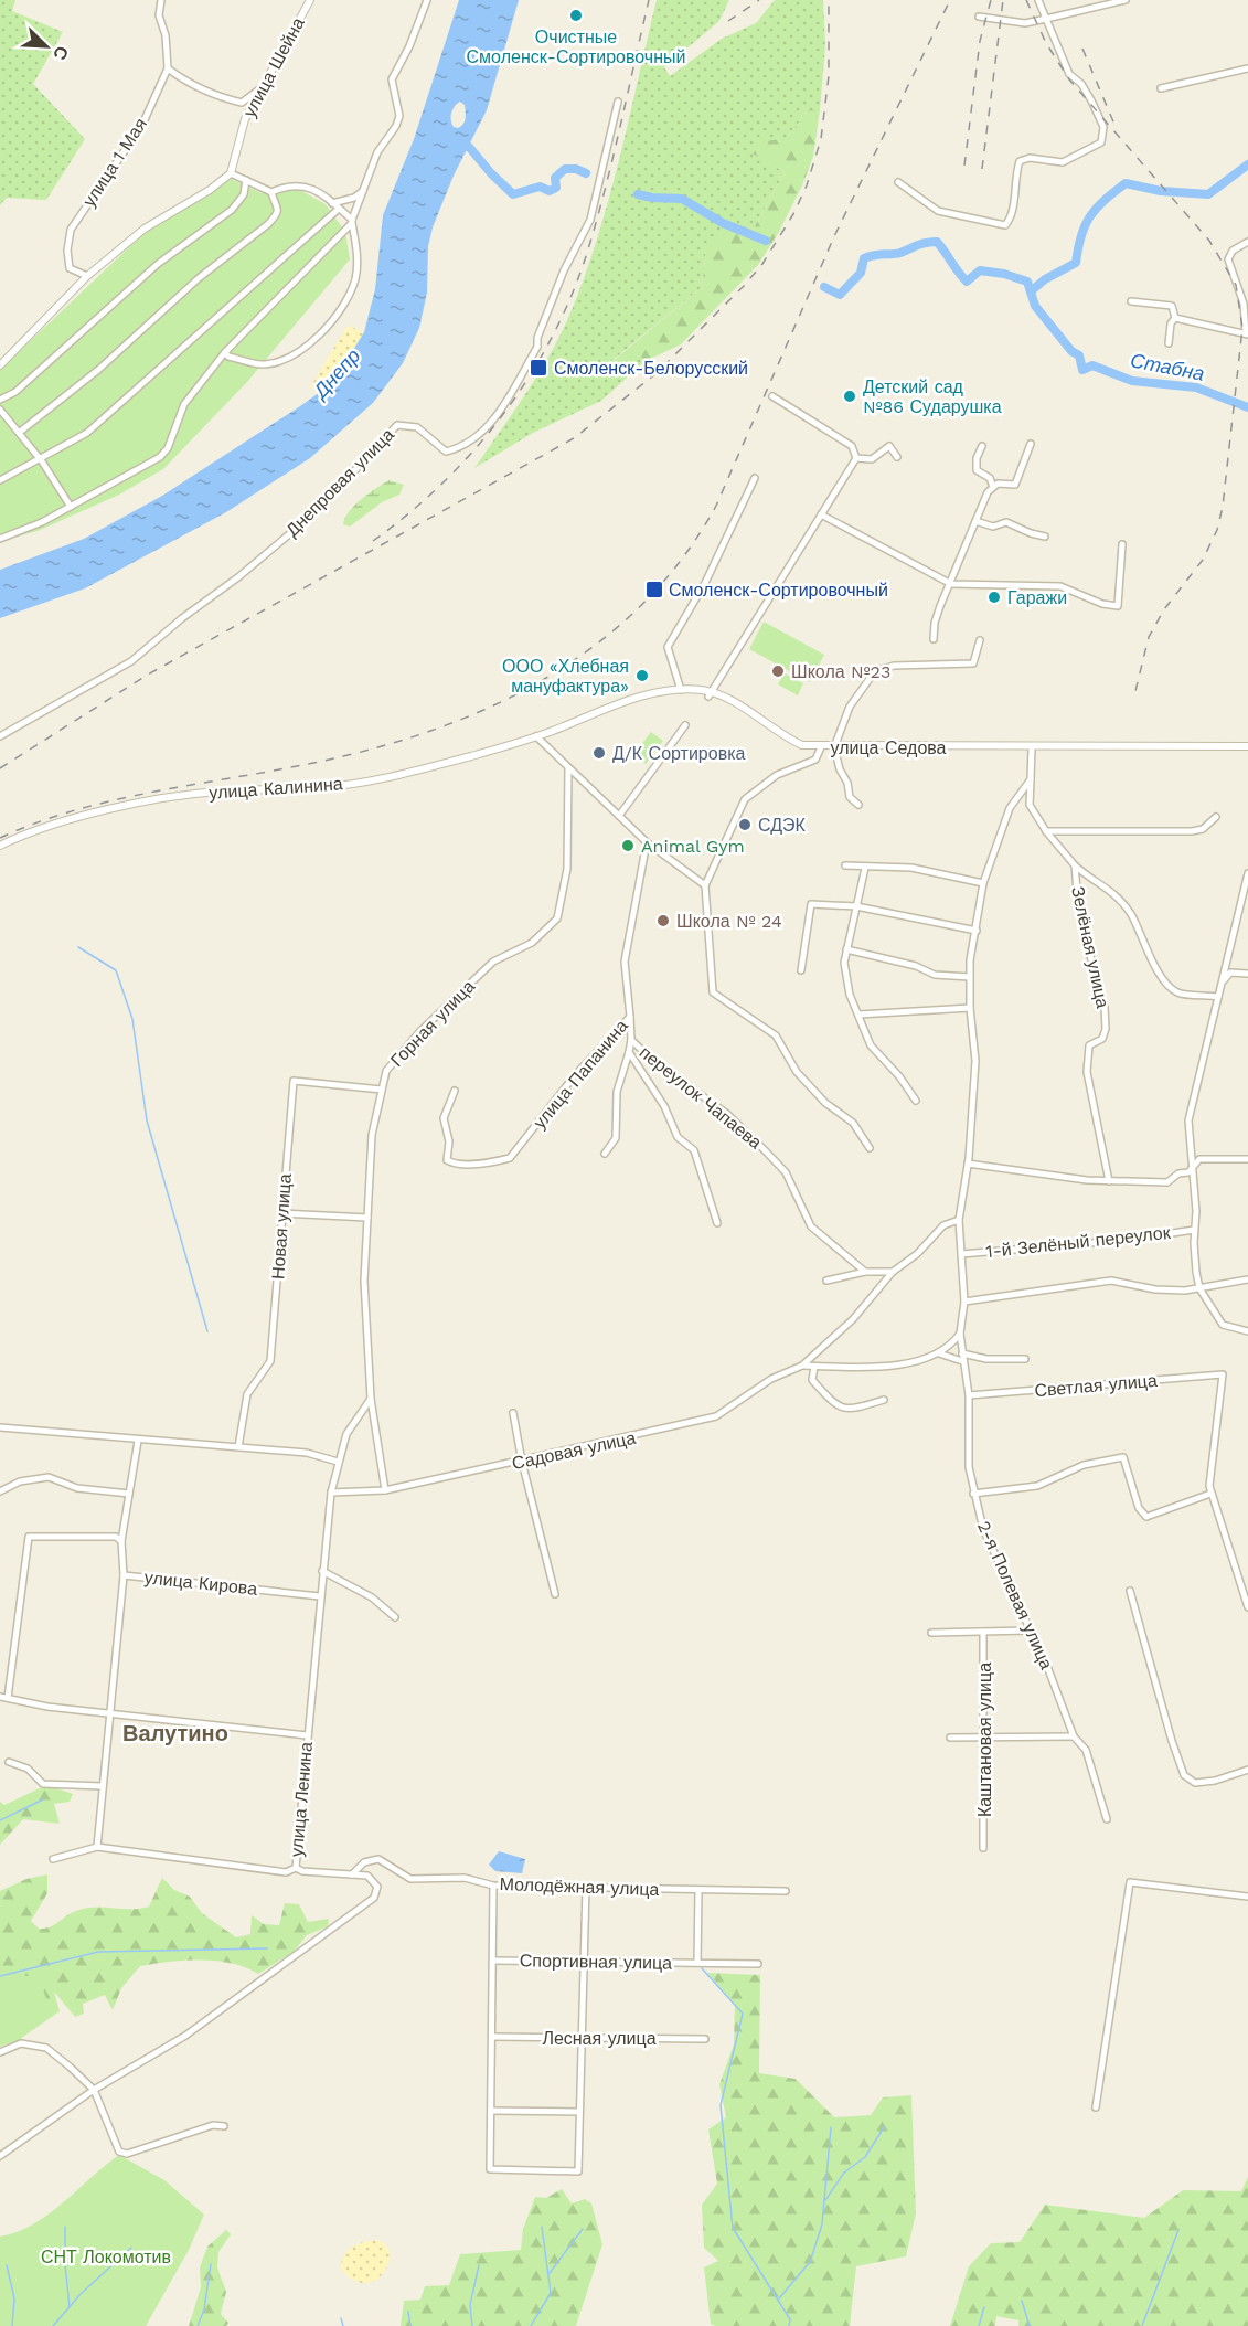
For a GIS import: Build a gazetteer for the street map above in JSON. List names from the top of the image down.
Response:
{
  "streets": {
    "street": [
      "улица Шейна",
      "улица 1 Мая",
      "Днепровая улица",
      "улица Седова",
      "улица Калинина",
      "Зелёная улица",
      "Горная улица",
      "улица Папанина",
      "переулок Чапаева",
      "Новая улица",
      "1-й Зелёный переулок",
      "Светлая улица",
      "Садовая улица",
      "улица Кирова",
      "2-я Полевая улица",
      "Каштановая улица",
      "улица Ленина",
      "Молодёжная улица",
      "Спортивная улица",
      "Лесная улица"
    ]
  },
  "crossings": [
    ["улица Седова", "улица Калинина"],
    ["улица Седова", "Зелёная улица"],
    ["Зелёная улица", "2-я Полевая улица"],
    ["Горная улица", "Новая улица"],
    ["Горная улица", "Садовая улица"],
    ["Горная улица", "улица Ленина"],
    ["улица Папанина", "переулок Чапаева"],
    ["1-й Зелёный переулок", "2-я Полевая улица"],
    ["Светлая улица", "2-я Полевая улица"],
    ["Садовая улица", "2-я Полевая улица"],
    ["Садовая улица", "улица Ленина"],
    ["улица Кирова", "улица Ленина"],
    ["улица Ленина", "Молодёжная улица"]
  ],
  "districts": ["Валутино"],
  "water": ["Стабна", "Днепр"],
  "parks": ["СНТ Локомотив"],
  "places": {
    "other": [
      "Очистные Смоленск-Сортировочный",
      "Детский сад №86 Сударушка",
      "Гаражи",
      "Школа №23",
      "ООО «Хлебная мануфактура»",
      "Д/К Сортировка",
      "СДЭК",
      "Animal Gym",
      "Школа № 24"
    ],
    "transit": ["Смоленск-Белорусский", "Смоленск-Сортировочный"]
  },
  "north": "bottom right"
}
